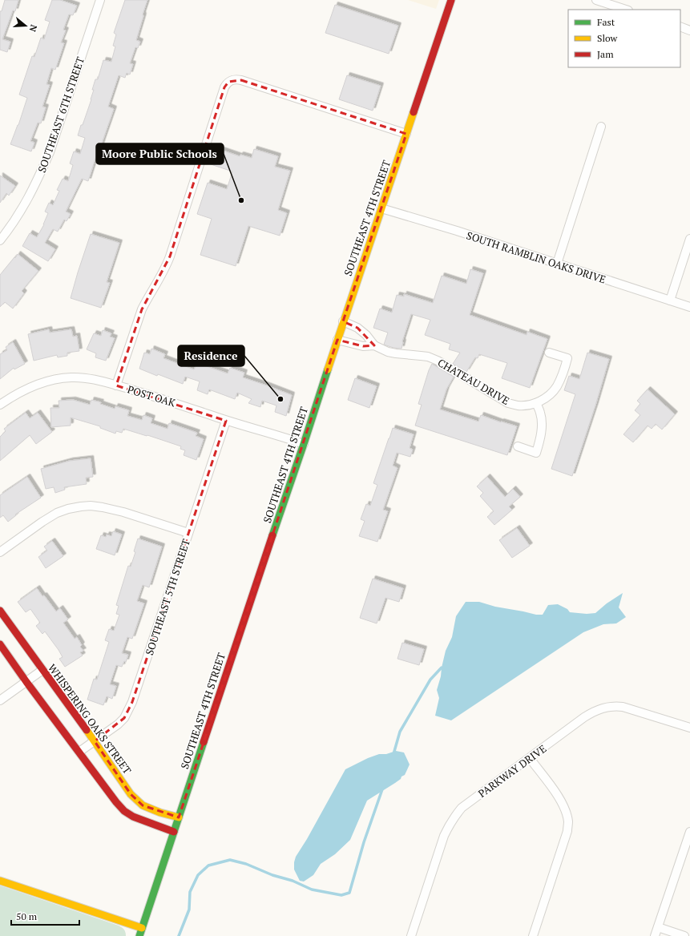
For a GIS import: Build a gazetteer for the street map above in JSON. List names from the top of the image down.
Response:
{
  "streets": {
    "main road": ["SOUTHEAST 4TH STREET", "WHISPERING OAKS STREET"],
    "street": [
      "SOUTHEAST 6TH STREET",
      "SOUTH RAMBLIN OAKS DRIVE",
      "CHATEAU DRIVE",
      "POST OAK",
      "SOUTHEAST 5TH STREET",
      "PARKWAY DRIVE"
    ]
  },
  "crossings": [
    ["SOUTHEAST 4TH STREET", "SOUTH RAMBLIN OAKS DRIVE"],
    ["SOUTHEAST 4TH STREET", "CHATEAU DRIVE"],
    ["SOUTHEAST 4TH STREET", "POST OAK"],
    ["SOUTHEAST 4TH STREET", "WHISPERING OAKS STREET"],
    ["POST OAK", "SOUTHEAST 5TH STREET"],
    ["SOUTHEAST 5TH STREET", "WHISPERING OAKS STREET"]
  ],
  "places": ["Moore Public Schools", "Residence"],
  "legend": ["Fast", "Slow", "Jam"],
  "scale_bar": "50 m",
  "north": "right"
}
